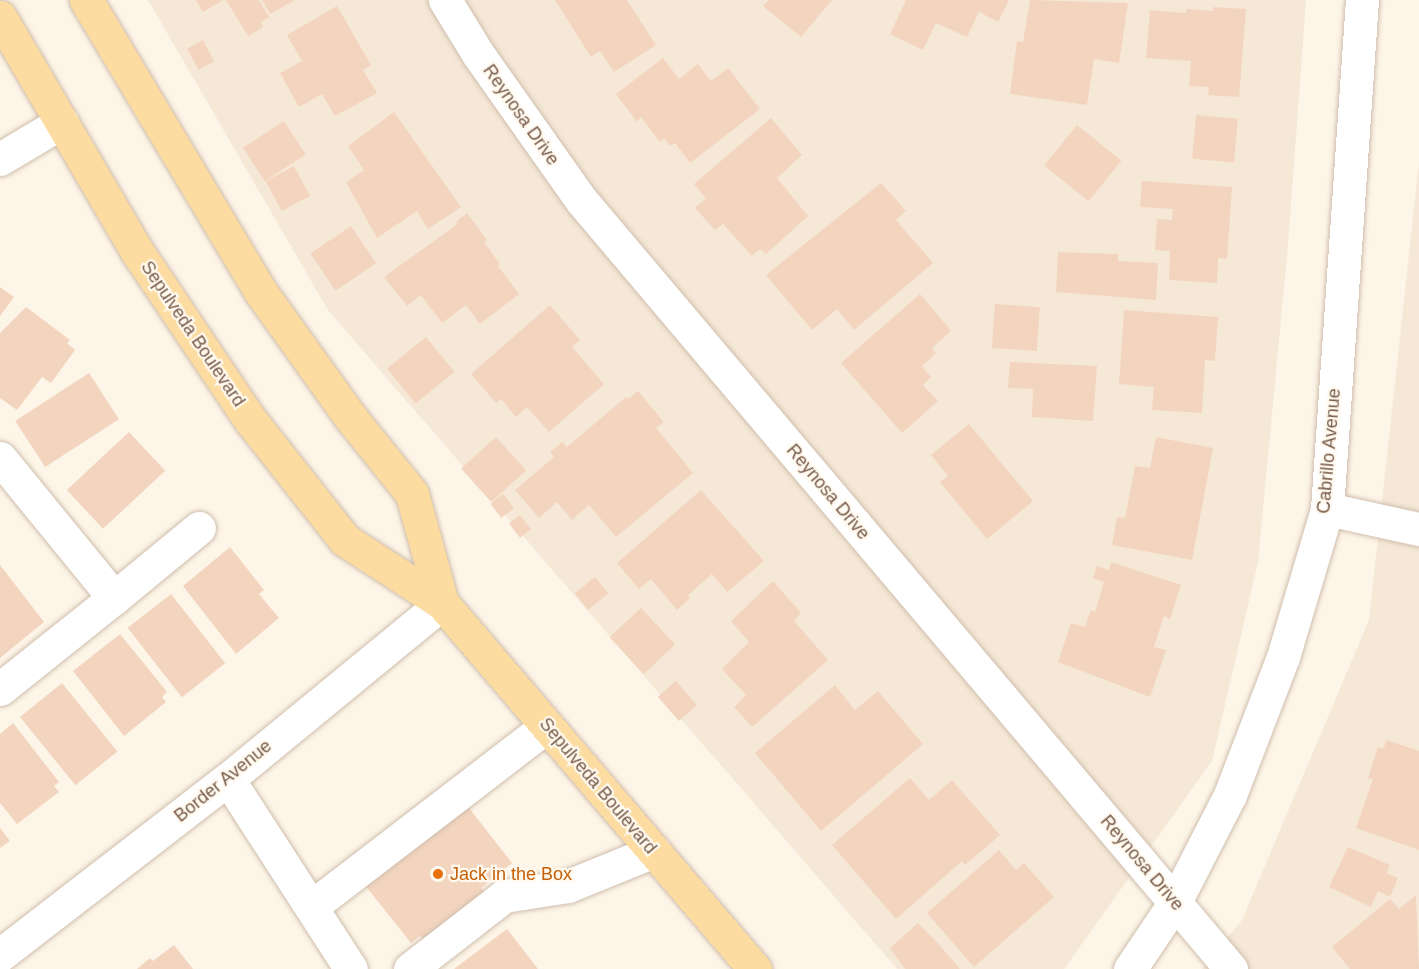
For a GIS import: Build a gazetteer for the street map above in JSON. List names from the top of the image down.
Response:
{
  "streets": {
    "main road": ["Sepulveda Boulevard"],
    "street": ["Reynosa Drive", "Cabrillo Avenue", "Border Avenue"]
  },
  "crossings": [
    ["Reynosa Drive", "Cabrillo Avenue"],
    ["Sepulveda Boulevard", "Border Avenue"]
  ],
  "places": ["Jack in the Box"]
}
